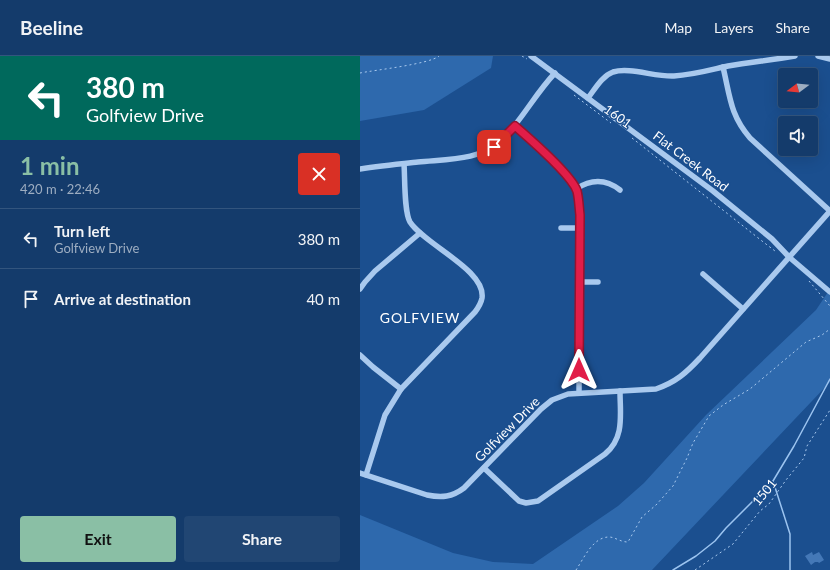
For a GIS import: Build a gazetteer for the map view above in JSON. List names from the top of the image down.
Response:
{
  "streets": {
    "street": ["Flat Creek Road", "Golfview Drive"],
    "path": ["1601", "1501"]
  },
  "crossings": [
    ["Flat Creek Road", "Golfview Drive"]
  ],
  "districts": ["GOLFVIEW"],
  "north": "left",
  "page": {
    "header": "Beeline",
    "nav": ["Map", "Layers", "Share"],
    "turn": ["380 m", "Golfview Drive"],
    "heading": ["1 min", "420 m · 22:46"],
    "list": [
      {
        "name": "Turn left",
        "note": "Golfview Drive",
        "value": "380 m"
      },
      {
        "name": "Arrive at destination",
        "value": "40 m"
      }
    ],
    "buttons": ["Exit", "Share"]
  }
}
